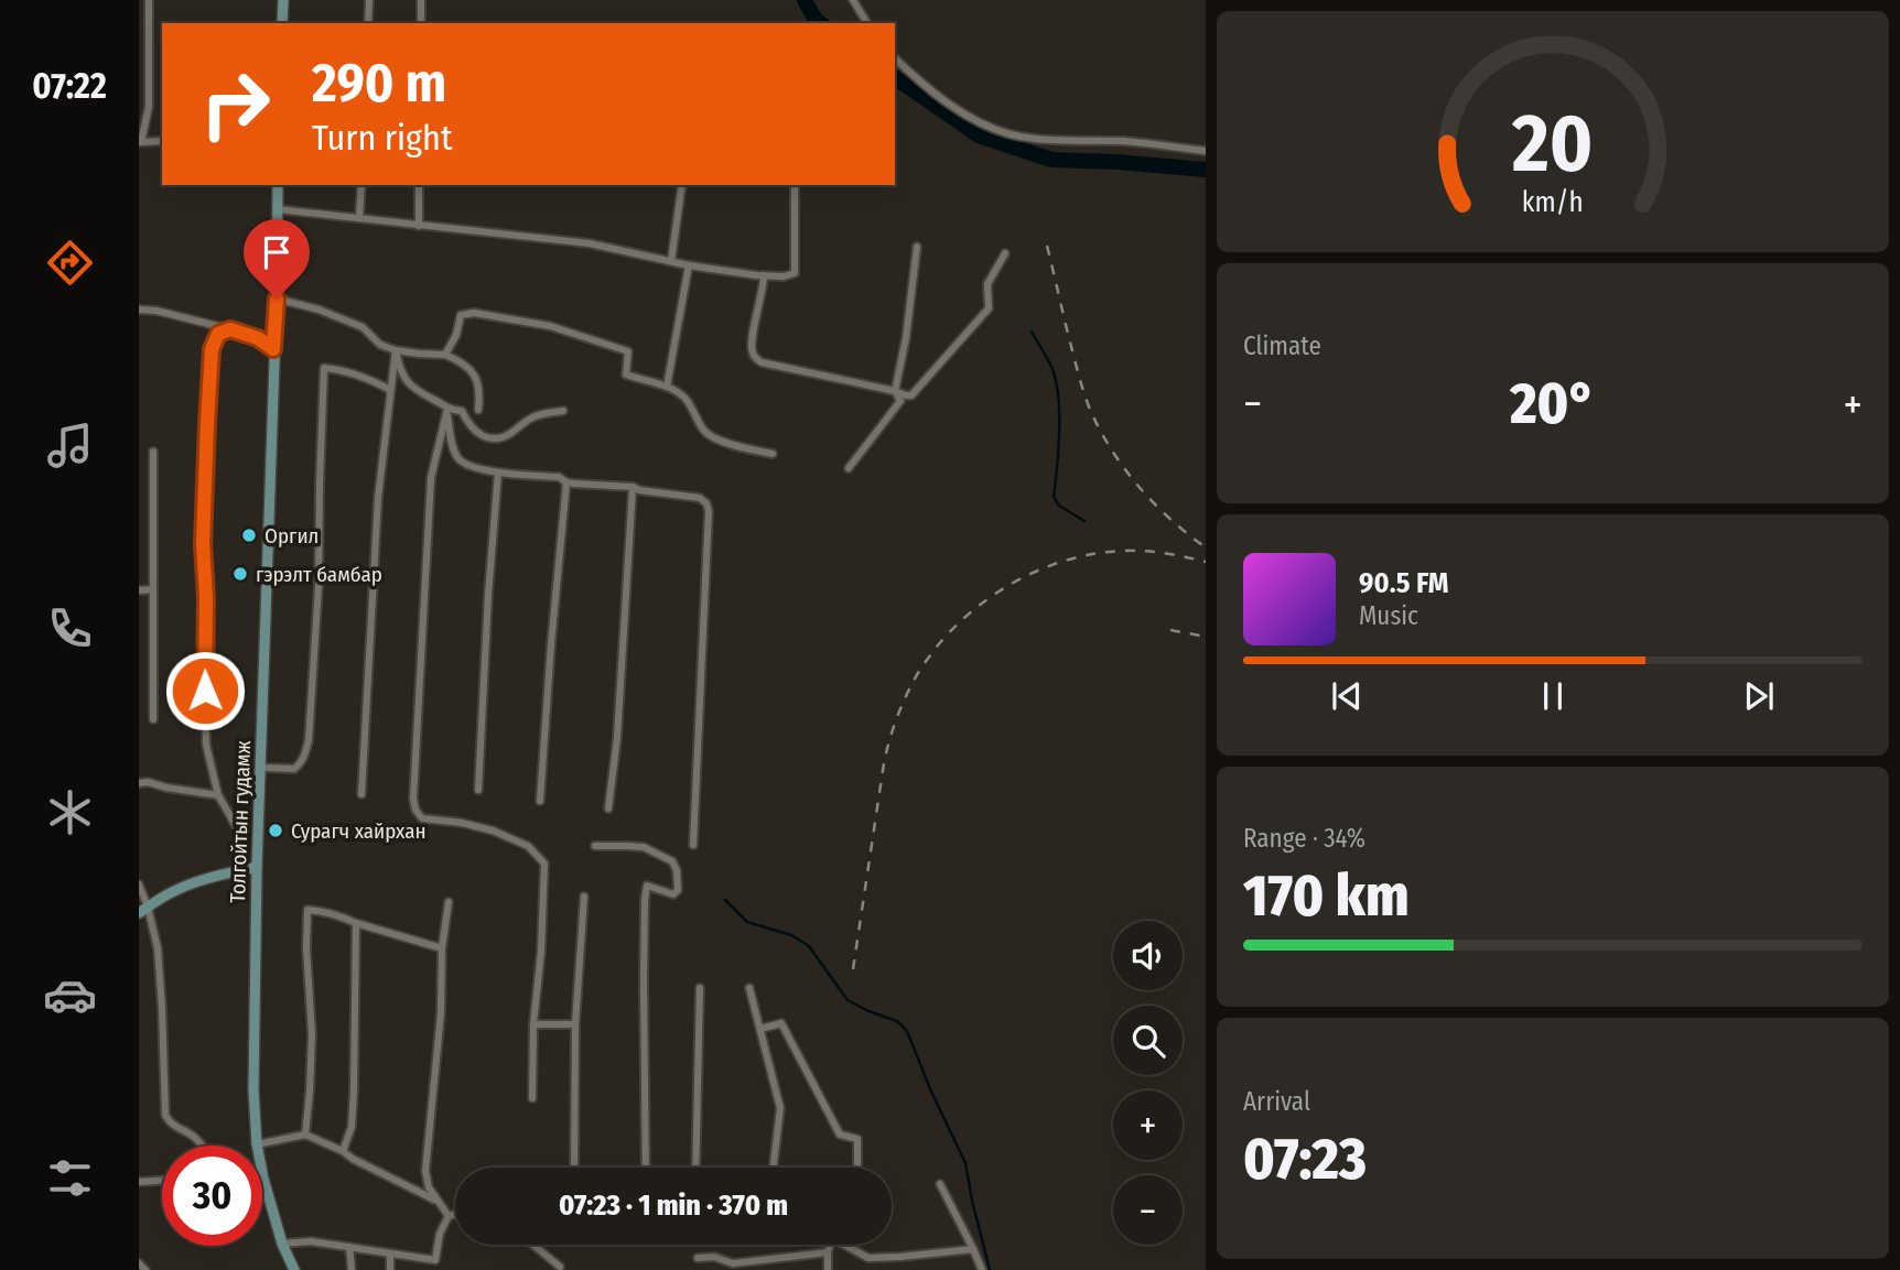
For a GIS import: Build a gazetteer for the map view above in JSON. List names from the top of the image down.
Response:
{
  "streets": {
    "main road": ["Толгойтын гудамж"]
  },
  "places": ["Оргил", "гэрэлт бамбар", "Сурагч хайрхан"],
  "page": {
    "tabs": "07:22",
    "turn": ["290 m", "Turn right"],
    "tile": [
      "Climate",
      ["Range · 34%", "170 km"],
      ["Arrival", "07:23"]
    ],
    "heat": ["−", "20°", "+"],
    "song": ["90.5 FM", "Music"],
    "map_buttons": ["+", "−"],
    "limit": "30",
    "trip": "07:23 · 1 min · 370 m",
    "gauge": ["20", "km/h"]
  }
}
